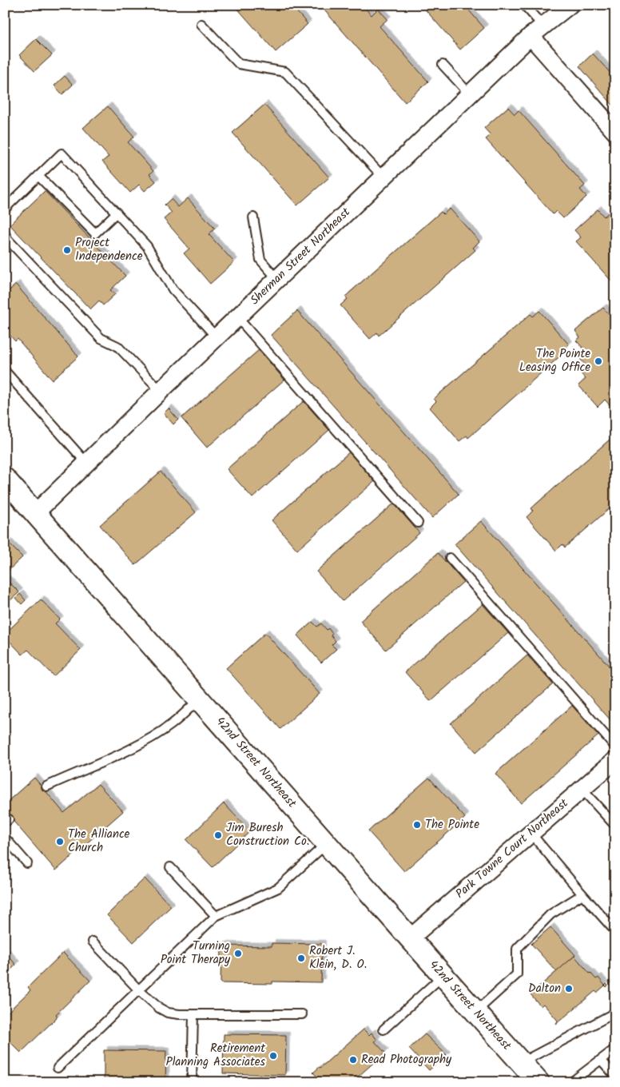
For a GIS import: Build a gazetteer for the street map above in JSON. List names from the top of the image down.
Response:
{
  "streets": {
    "street": ["Sherman Street Northeast", "42nd Street Northeast", "Park Towne Court Northeast"]
  },
  "crossings": [
    ["Sherman Street Northeast", "42nd Street Northeast"],
    ["42nd Street Northeast", "Park Towne Court Northeast"]
  ],
  "places": [
    "Project Independence",
    "The Pointe Leasing Office",
    "The Pointe",
    "Jim Buresh Construction Co.",
    "The Alliance Church",
    "Turning Point Therapy",
    "Robert J. Klein, D. O.",
    "Dalton",
    "Retirement Planning Associates",
    "Read Photography"
  ]
}
